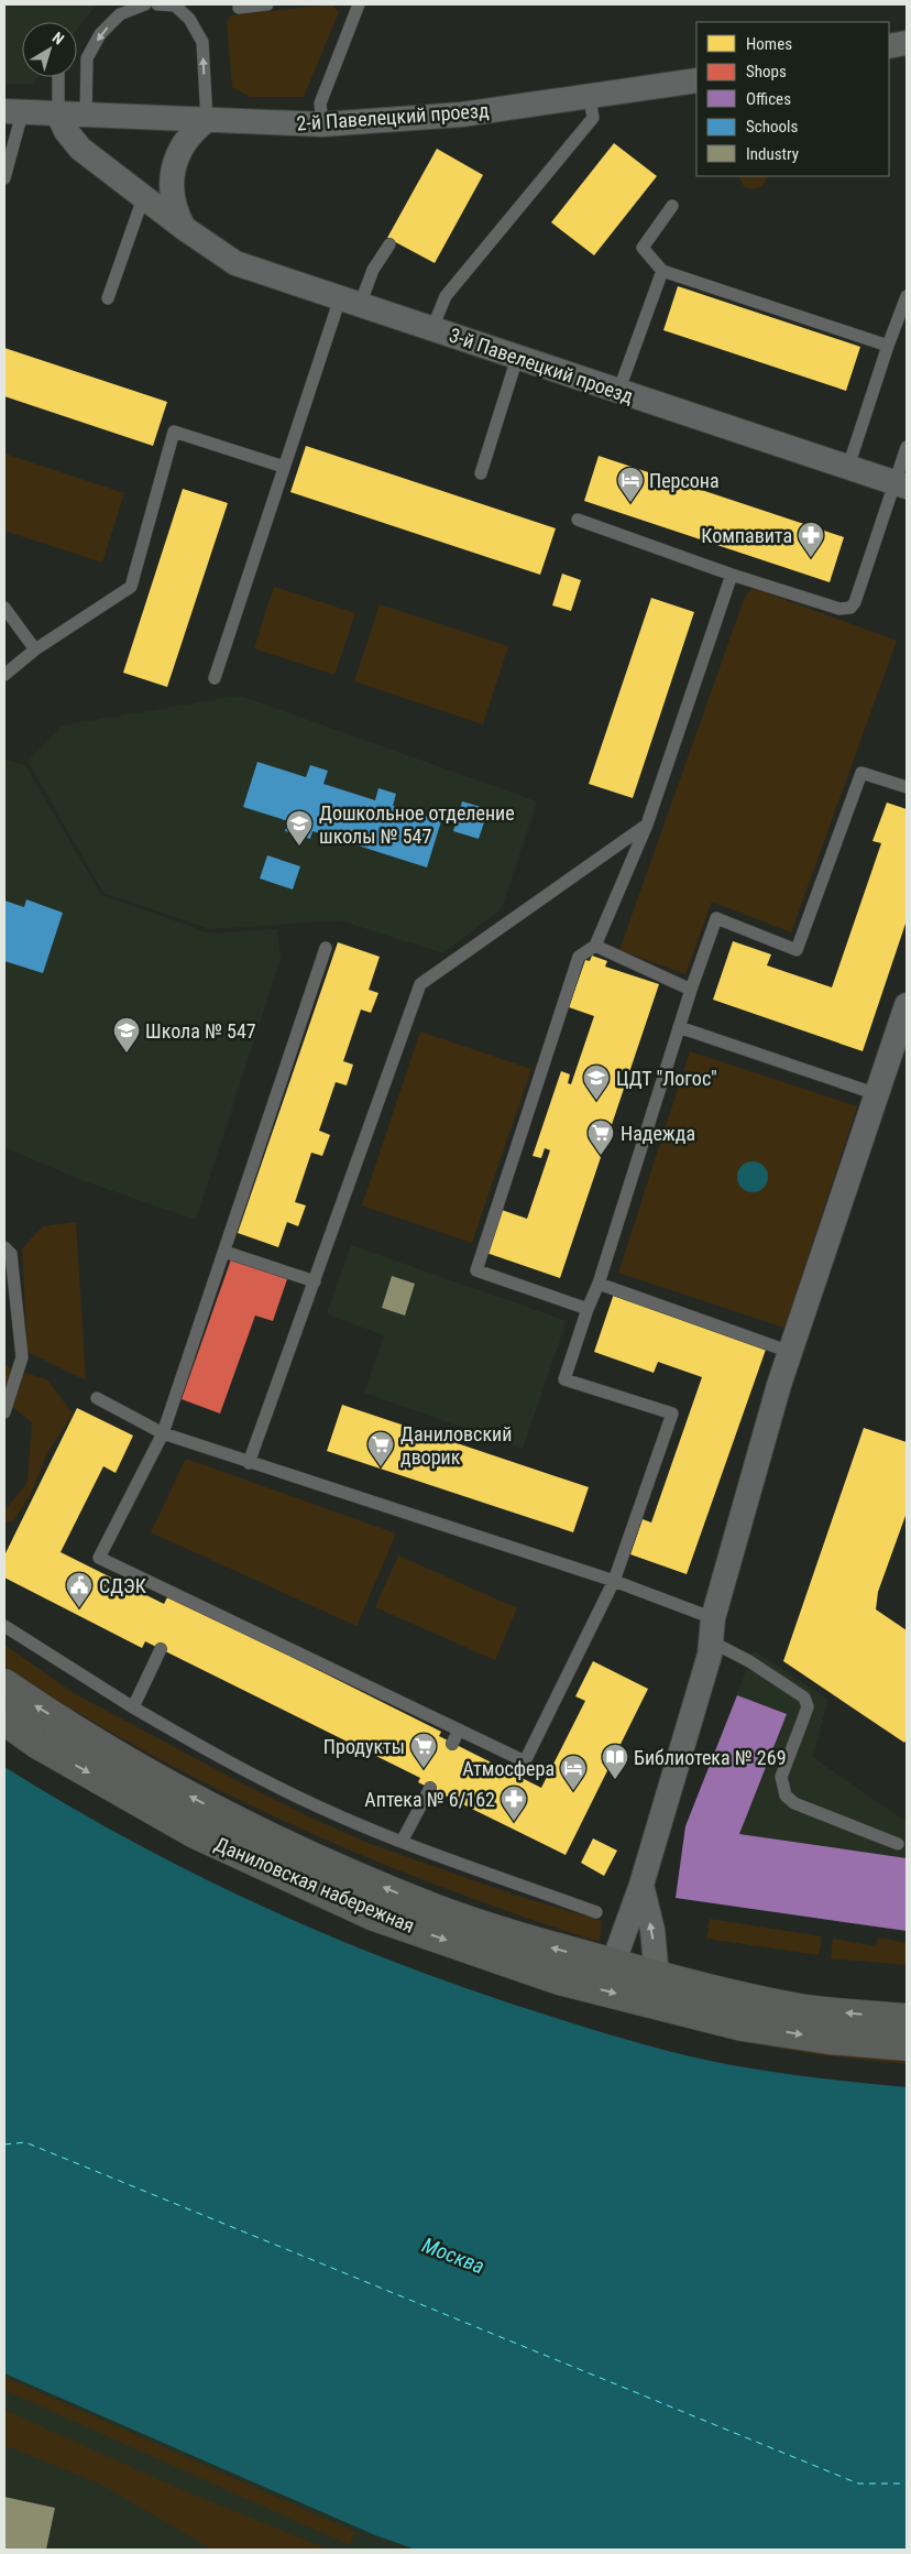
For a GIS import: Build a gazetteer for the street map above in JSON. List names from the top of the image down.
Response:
{
  "streets": {
    "main road": ["Даниловская набережная"],
    "street": ["2-й Павелецкий проезд", "3-й Павелецкий проезд"]
  },
  "crossings": [
    ["2-й Павелецкий проезд", "3-й Павелецкий проезд"]
  ],
  "water": ["Москва"],
  "places": {
    "hotel": ["Персона", "Атмосфера"],
    "pharmacy": ["Компавита", "Аптека № 6/162"],
    "school or university": ["Дошкольное отделение школы № 547", "Школа № 547", "ЦДТ \"Логос\""],
    "supermarket": ["Надежда", "Даниловский дворик", "Продукты"],
    "public building": ["СДЭК"],
    "library": ["Библиотека № 269"]
  },
  "legend": [
    "Homes",
    "Shops",
    "Offices",
    "Schools",
    "Industry"
  ],
  "north": "top right"
}
